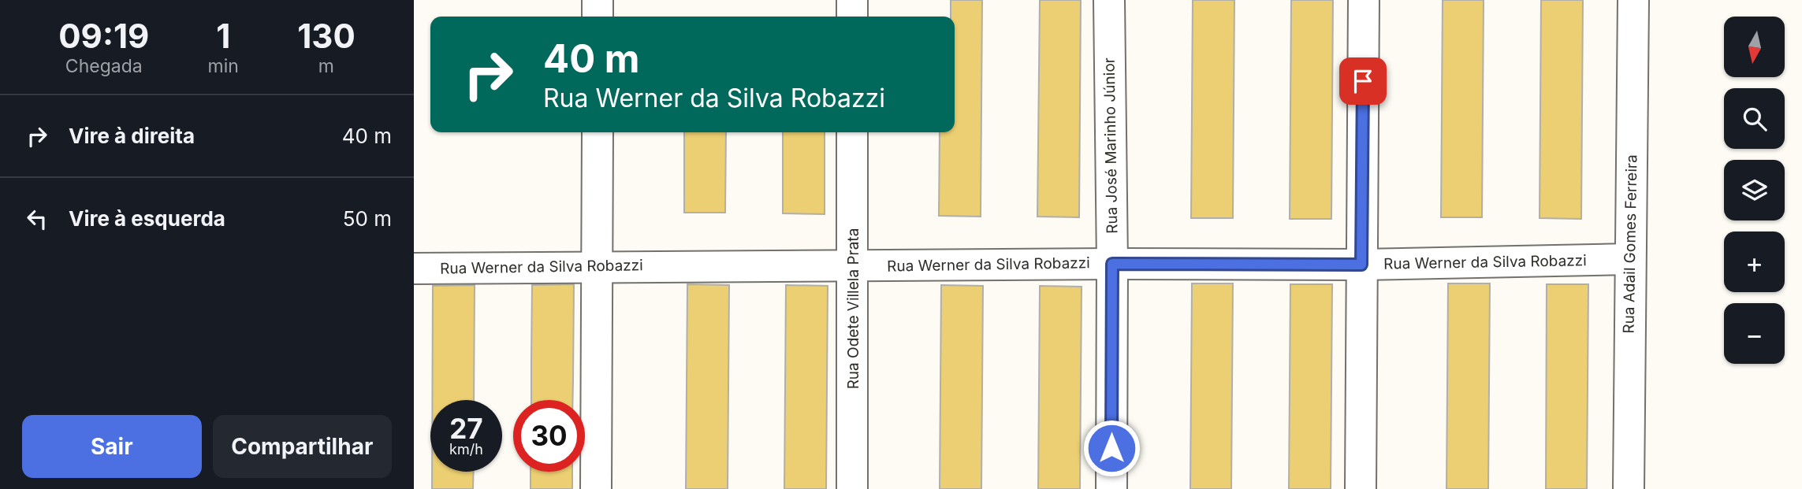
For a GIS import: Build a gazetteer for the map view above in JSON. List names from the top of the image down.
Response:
{
  "streets": {
    "street": [
      "Rua José Marinho Júnior",
      "Rua Adail Gomes Ferreira",
      "Rua Werner da Silva Robazzi",
      "Rua Odete Villela Prata"
    ]
  },
  "crossings": [
    ["Rua José Marinho Júnior", "Rua Werner da Silva Robazzi"],
    ["Rua Adail Gomes Ferreira", "Rua Werner da Silva Robazzi"],
    ["Rua Werner da Silva Robazzi", "Rua Odete Villela Prata"]
  ],
  "north": "bottom",
  "page": {
    "eta": [
      "09:19",
      "Chegada",
      "1",
      "min",
      "130",
      "m"
    ],
    "map_buttons": ["+", "−"],
    "turn": ["40 m", "Rua Werner da Silva Robazzi"],
    "list": [
      {
        "name": "Vire à direita",
        "value": "40 m"
      },
      {
        "name": "Vire à esquerda",
        "value": "50 m"
      }
    ],
    "speed": "27 km/h",
    "limit": "30",
    "buttons": ["Sair", "Compartilhar"]
  }
}
